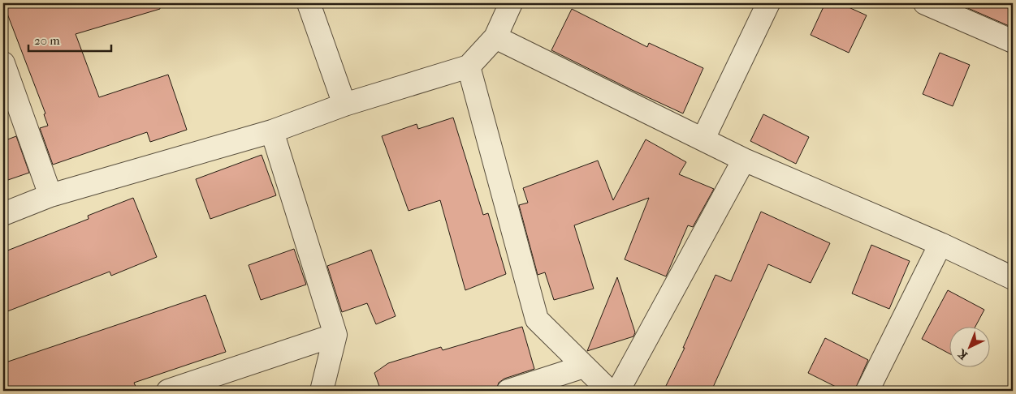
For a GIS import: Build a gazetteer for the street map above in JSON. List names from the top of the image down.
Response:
{
  "scale_bar": "20 m",
  "north": "bottom left"
}
